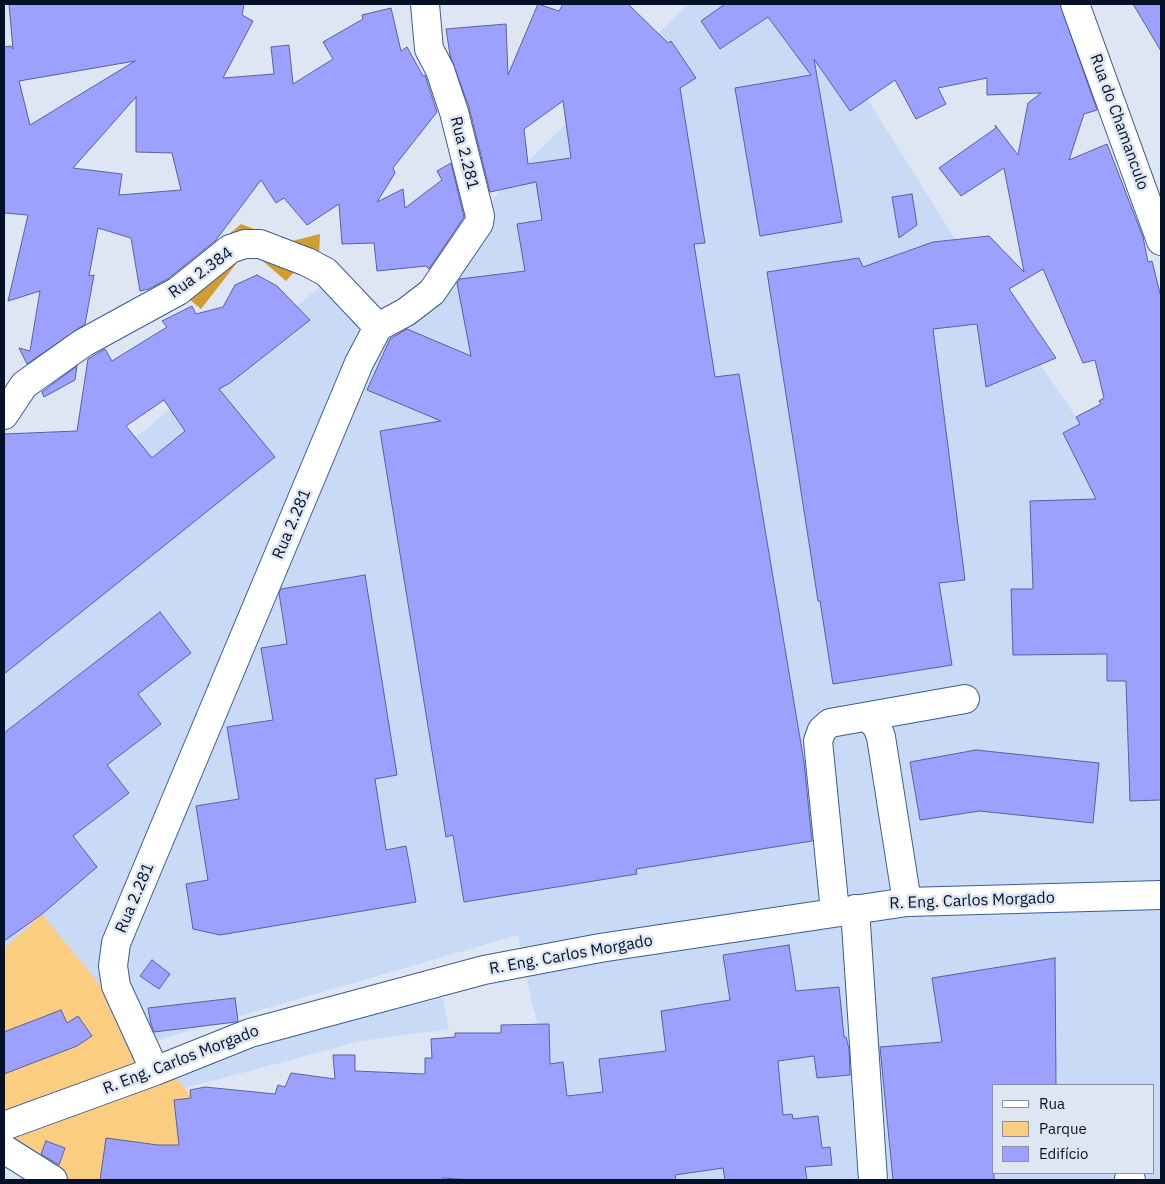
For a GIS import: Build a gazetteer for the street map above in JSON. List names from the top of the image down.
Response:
{
  "streets": {
    "street": [
      "Rua do Chamanculo",
      "Rua 2.281",
      "Rua 2.384",
      "R. Eng. Carlos Morgado"
    ]
  },
  "crossings": [
    ["Rua 2.281", "Rua 2.384"],
    ["Rua 2.281", "R. Eng. Carlos Morgado"]
  ],
  "legend": ["Rua", "Parque", "Edifício"]
}
